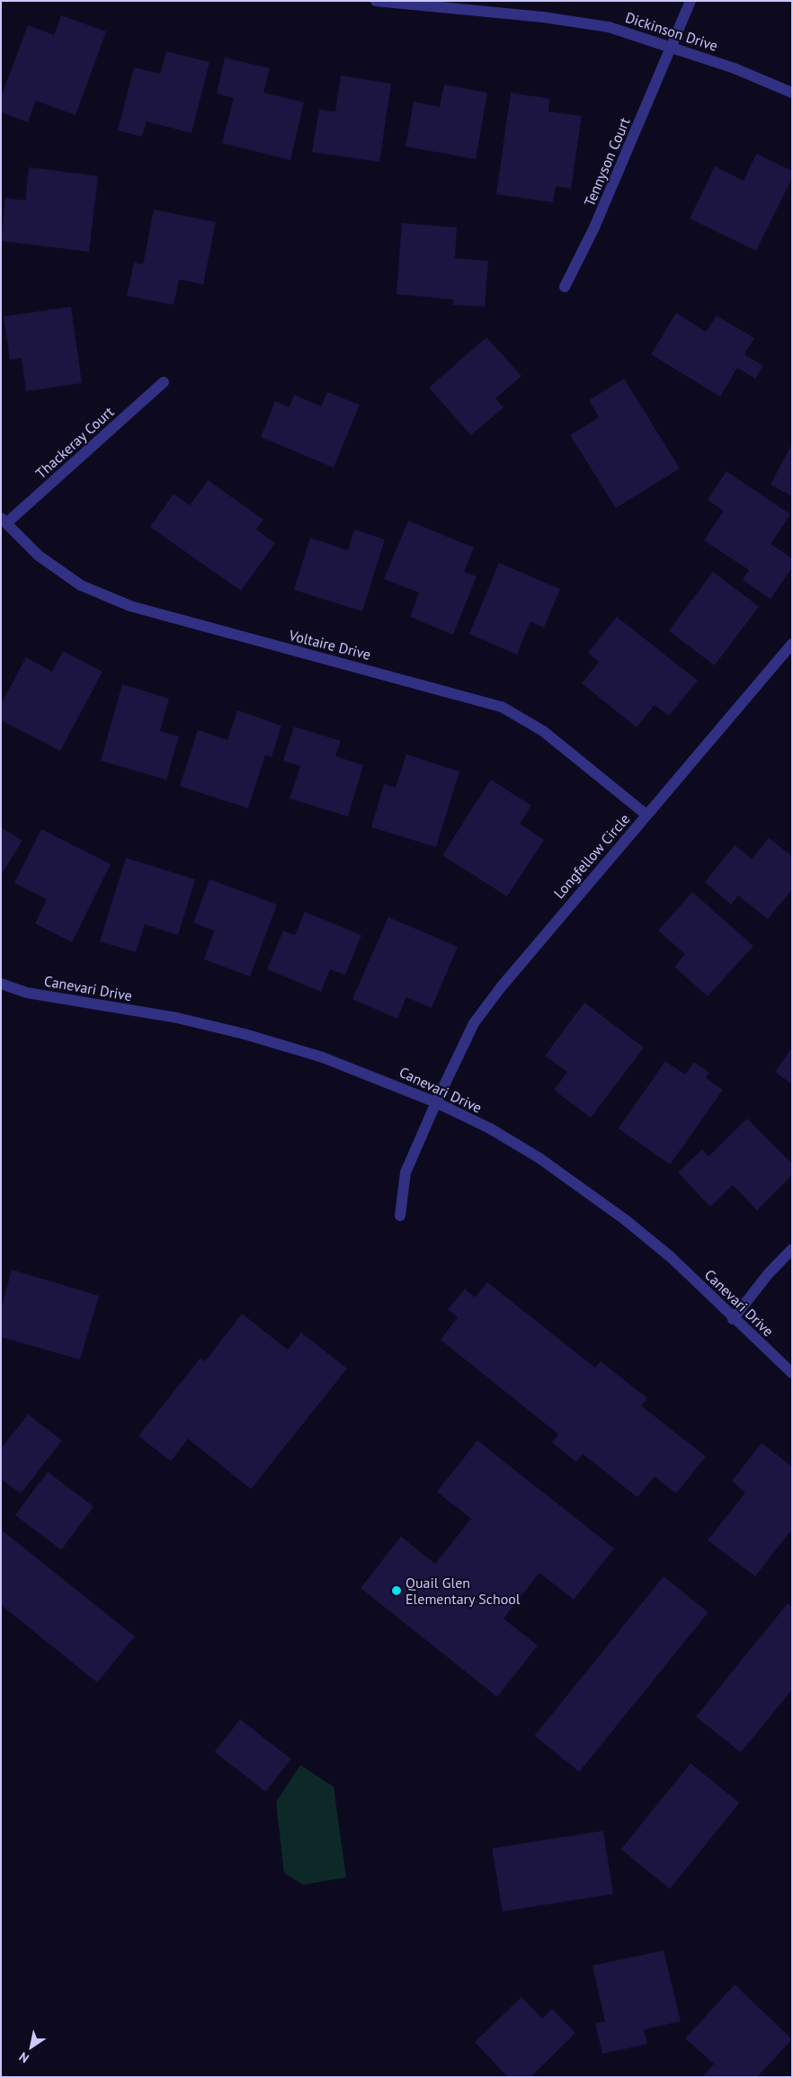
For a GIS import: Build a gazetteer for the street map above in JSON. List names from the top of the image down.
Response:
{
  "streets": {
    "street": [
      "Dickinson Drive",
      "Tennyson Court",
      "Thackeray Court",
      "Voltaire Drive",
      "Longfellow Circle",
      "Canevari Drive"
    ]
  },
  "crossings": [
    ["Dickinson Drive", "Tennyson Court"],
    ["Thackeray Court", "Voltaire Drive"],
    ["Voltaire Drive", "Longfellow Circle"],
    ["Longfellow Circle", "Canevari Drive"]
  ],
  "places": ["Quail Glen Elementary School"],
  "north": "bottom left"
}
